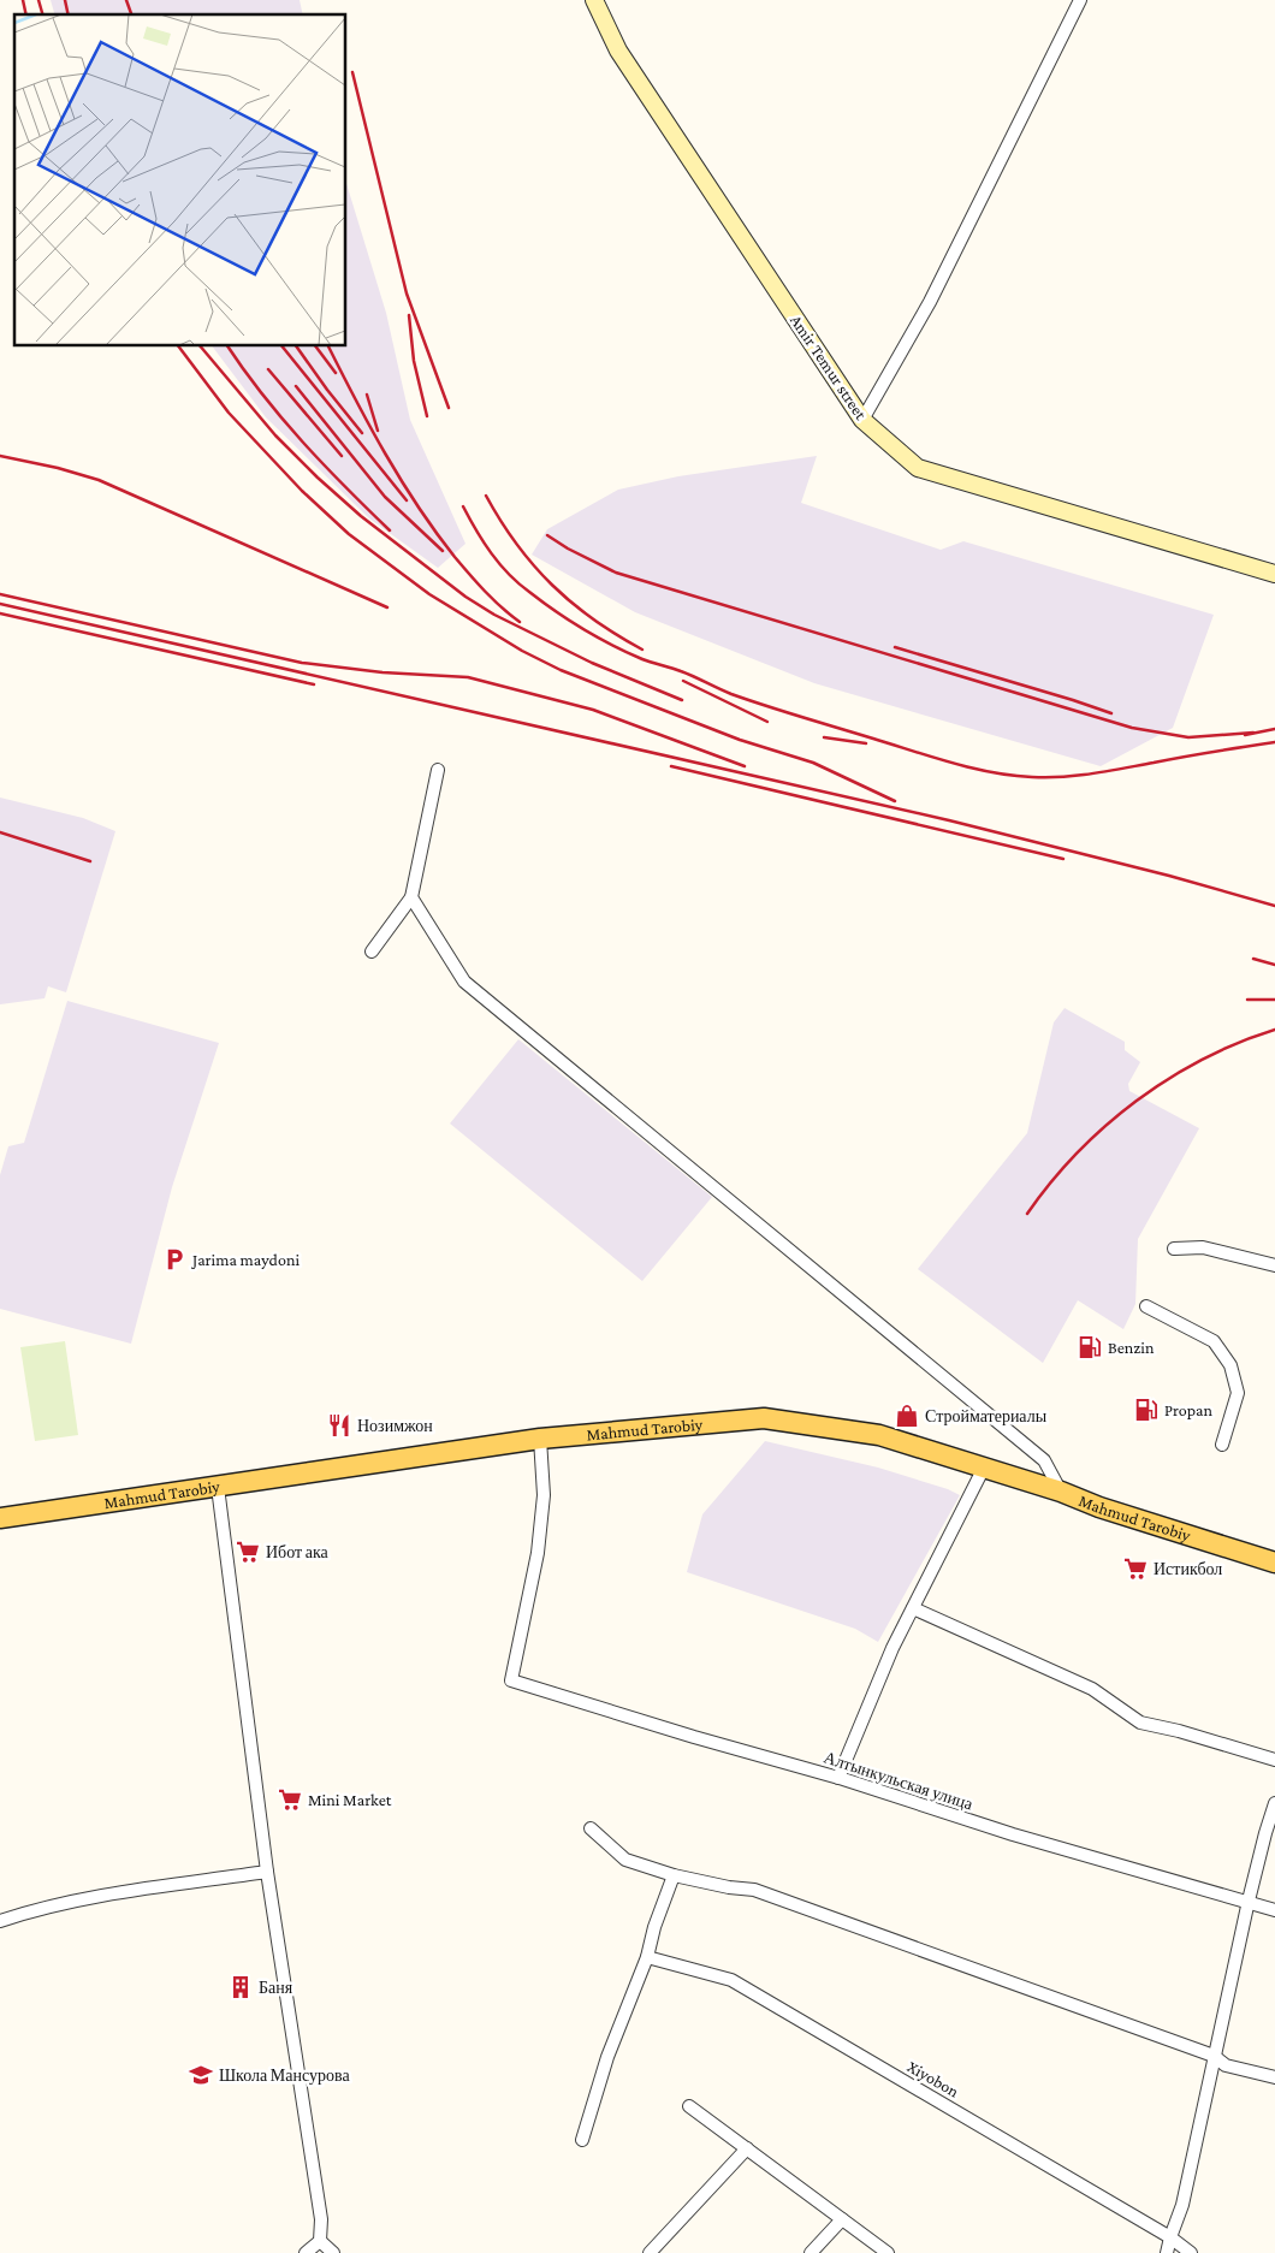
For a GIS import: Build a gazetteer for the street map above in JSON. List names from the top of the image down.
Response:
{
  "streets": {
    "main road": ["Mahmud Tarobiy"],
    "street": ["Amir Temur street", "Алтынкульская улица", "Xiyobon"]
  },
  "crossings": [
    ["Mahmud Tarobiy", "Алтынкульская улица"]
  ],
  "places": {
    "parking": ["Jarima maydoni"],
    "fuel station": ["Benzin", "Propan"],
    "shop": ["Стройматериалы"],
    "restaurant": ["Нозимжон"],
    "supermarket": ["Ибот ака", "Истикбол", "Mini Market"],
    "building": ["Баня"],
    "school or university": ["Школа Мансурова"]
  }
}
